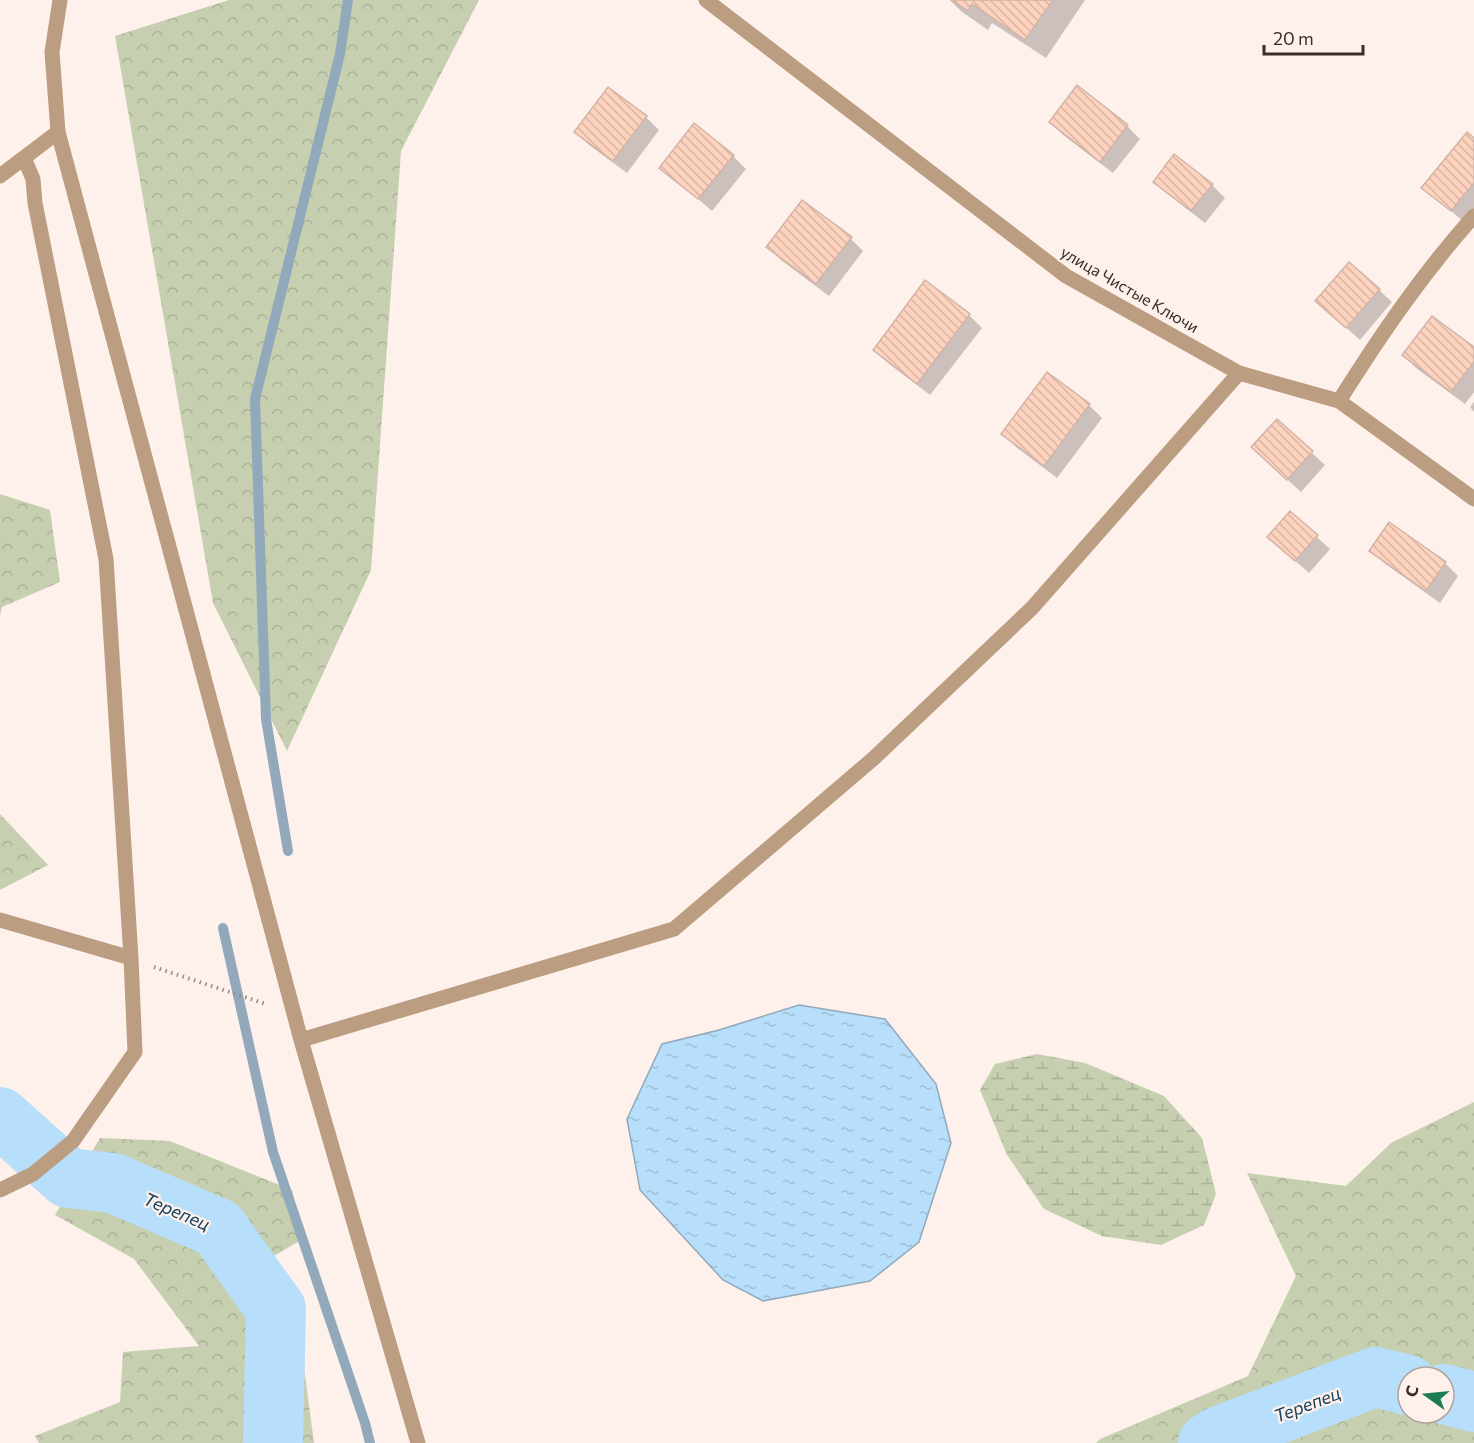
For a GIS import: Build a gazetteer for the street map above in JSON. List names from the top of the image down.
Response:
{
  "streets": {
    "street": ["улица Чистые Ключи"]
  },
  "water": ["Терепец"],
  "scale_bar": "20 m",
  "north": "left"
}
